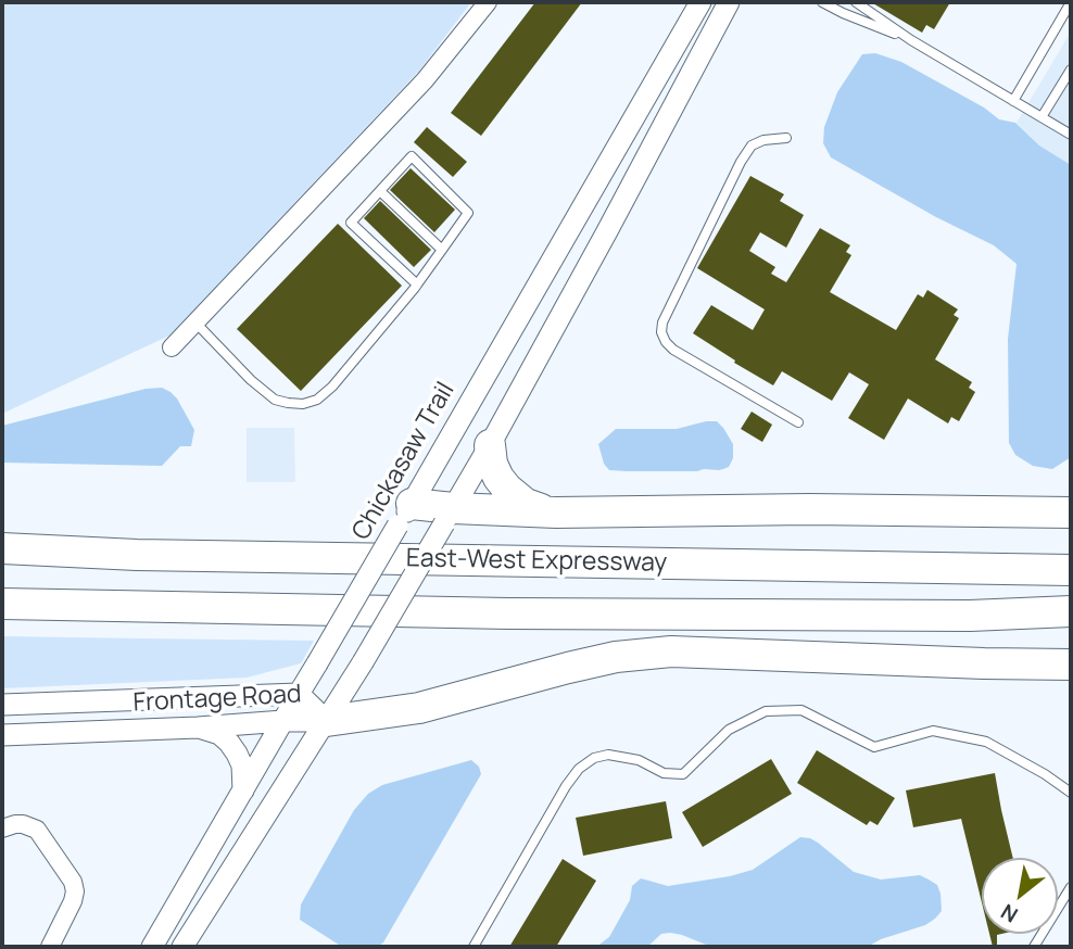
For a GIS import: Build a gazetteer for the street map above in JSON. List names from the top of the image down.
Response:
{
  "streets": {
    "highway": ["East-West Expressway"],
    "street": ["Chickasaw Trail", "Frontage Road"]
  },
  "crossings": [
    ["Chickasaw Trail", "Frontage Road"]
  ],
  "north": "bottom left"
}
